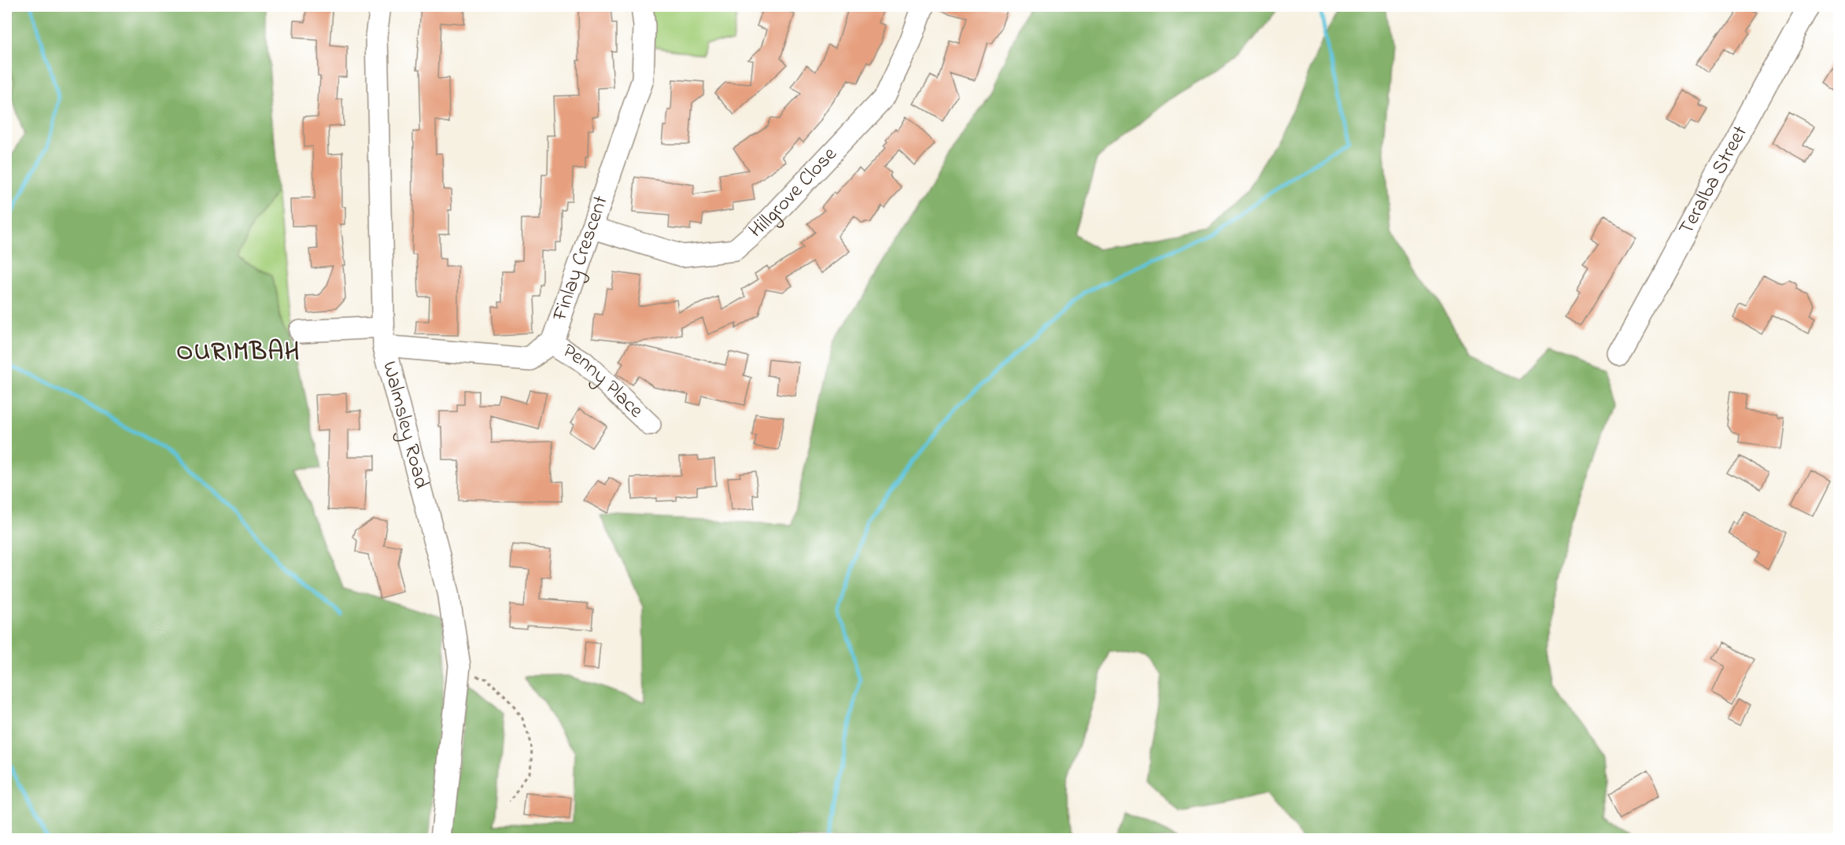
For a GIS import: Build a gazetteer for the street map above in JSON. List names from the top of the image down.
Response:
{
  "streets": {
    "street": [
      "Teralba Street",
      "Hillgrove Close",
      "Finlay Crescent",
      "Penny Place",
      "Walmsley Road"
    ]
  },
  "crossings": [
    ["Hillgrove Close", "Finlay Crescent"],
    ["Finlay Crescent", "Penny Place"],
    ["Finlay Crescent", "Walmsley Road"]
  ],
  "districts": ["OURIMBAH"]
}
